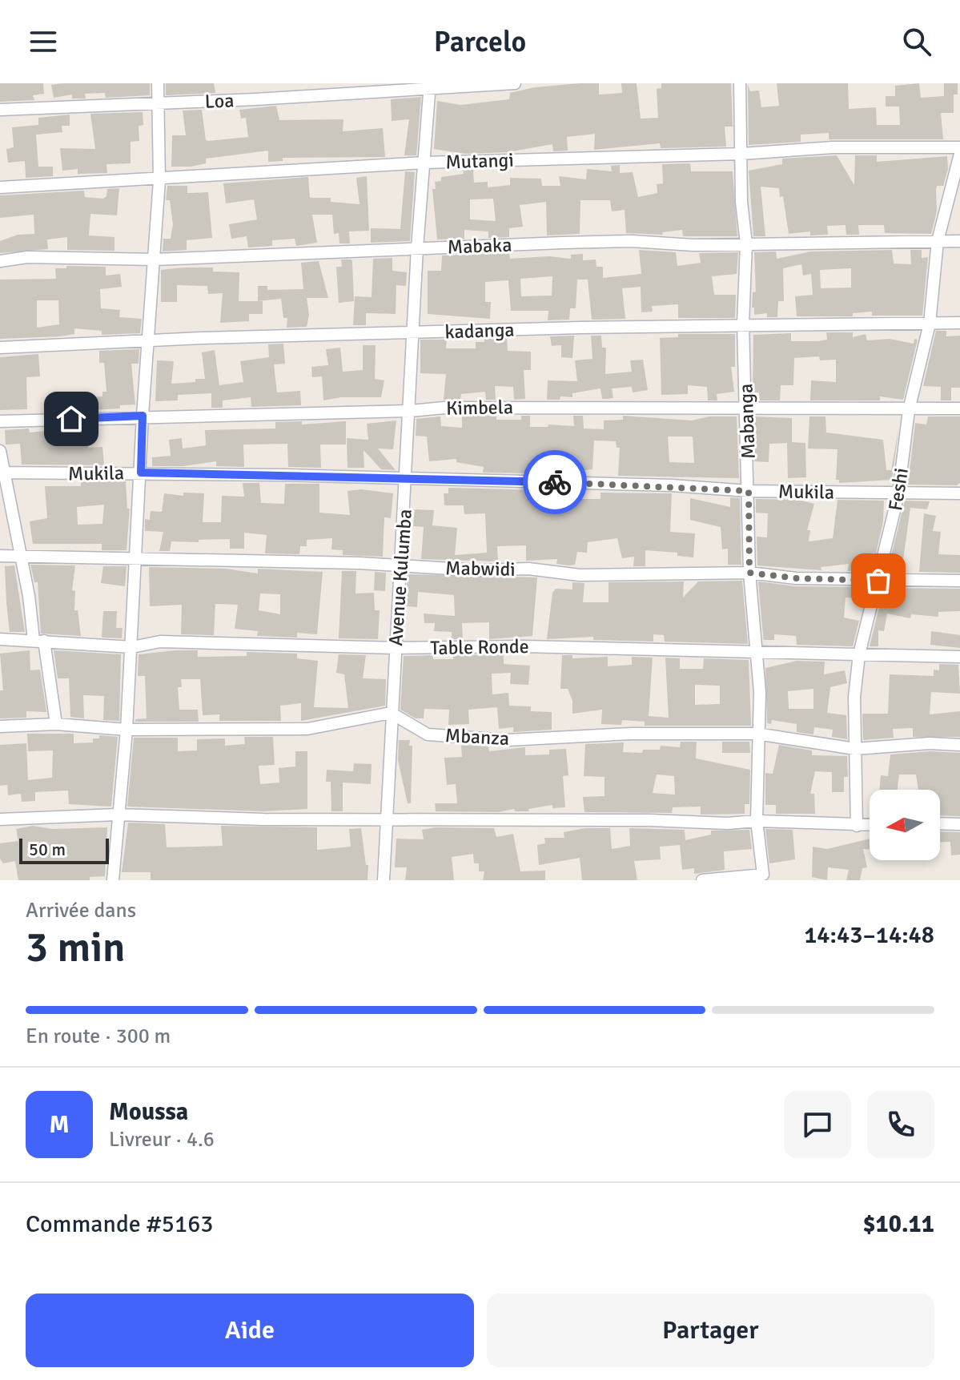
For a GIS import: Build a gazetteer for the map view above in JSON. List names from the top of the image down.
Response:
{
  "streets": {
    "street": [
      "Loa",
      "Mutangi",
      "Mabaka",
      "kadanga",
      "Kimbela",
      "Mabanga",
      "Mukila",
      "Feshi",
      "Mabwidi",
      "Avenue Kulumba",
      "Table Ronde",
      "Mbanza"
    ]
  },
  "crossings": [
    ["Loa", "Avenue Kulumba"],
    ["Mutangi", "Mabanga"],
    ["Mutangi", "Avenue Kulumba"],
    ["Mabaka", "Mabanga"],
    ["Mabaka", "Feshi"],
    ["Mabaka", "Avenue Kulumba"],
    ["kadanga", "Mabanga"],
    ["kadanga", "Feshi"],
    ["kadanga", "Avenue Kulumba"],
    ["Kimbela", "Mabanga"],
    ["Kimbela", "Feshi"],
    ["Kimbela", "Avenue Kulumba"],
    ["Mabanga", "Mukila"],
    ["Mabanga", "Mabwidi"],
    ["Mabanga", "Table Ronde"],
    ["Mabanga", "Mbanza"],
    ["Mukila", "Feshi"],
    ["Mukila", "Avenue Kulumba"],
    ["Feshi", "Mabwidi"],
    ["Feshi", "Table Ronde"],
    ["Feshi", "Mbanza"],
    ["Mabwidi", "Avenue Kulumba"],
    ["Avenue Kulumba", "Table Ronde"],
    ["Avenue Kulumba", "Mbanza"]
  ],
  "scale_bar": "50 m",
  "north": "left",
  "page": {
    "header": "Parcelo",
    "scale": "50 m",
    "heading": ["3 min", "Arrivée dans", "14:43–14:48"],
    "panel": [
      "Moussa",
      "Livreur · 4.6",
      "Commande #5163",
      "$10.11"
    ],
    "bar": "En route · 300 m",
    "round": "M",
    "buttons": ["Aide", "Partager"]
  }
}
